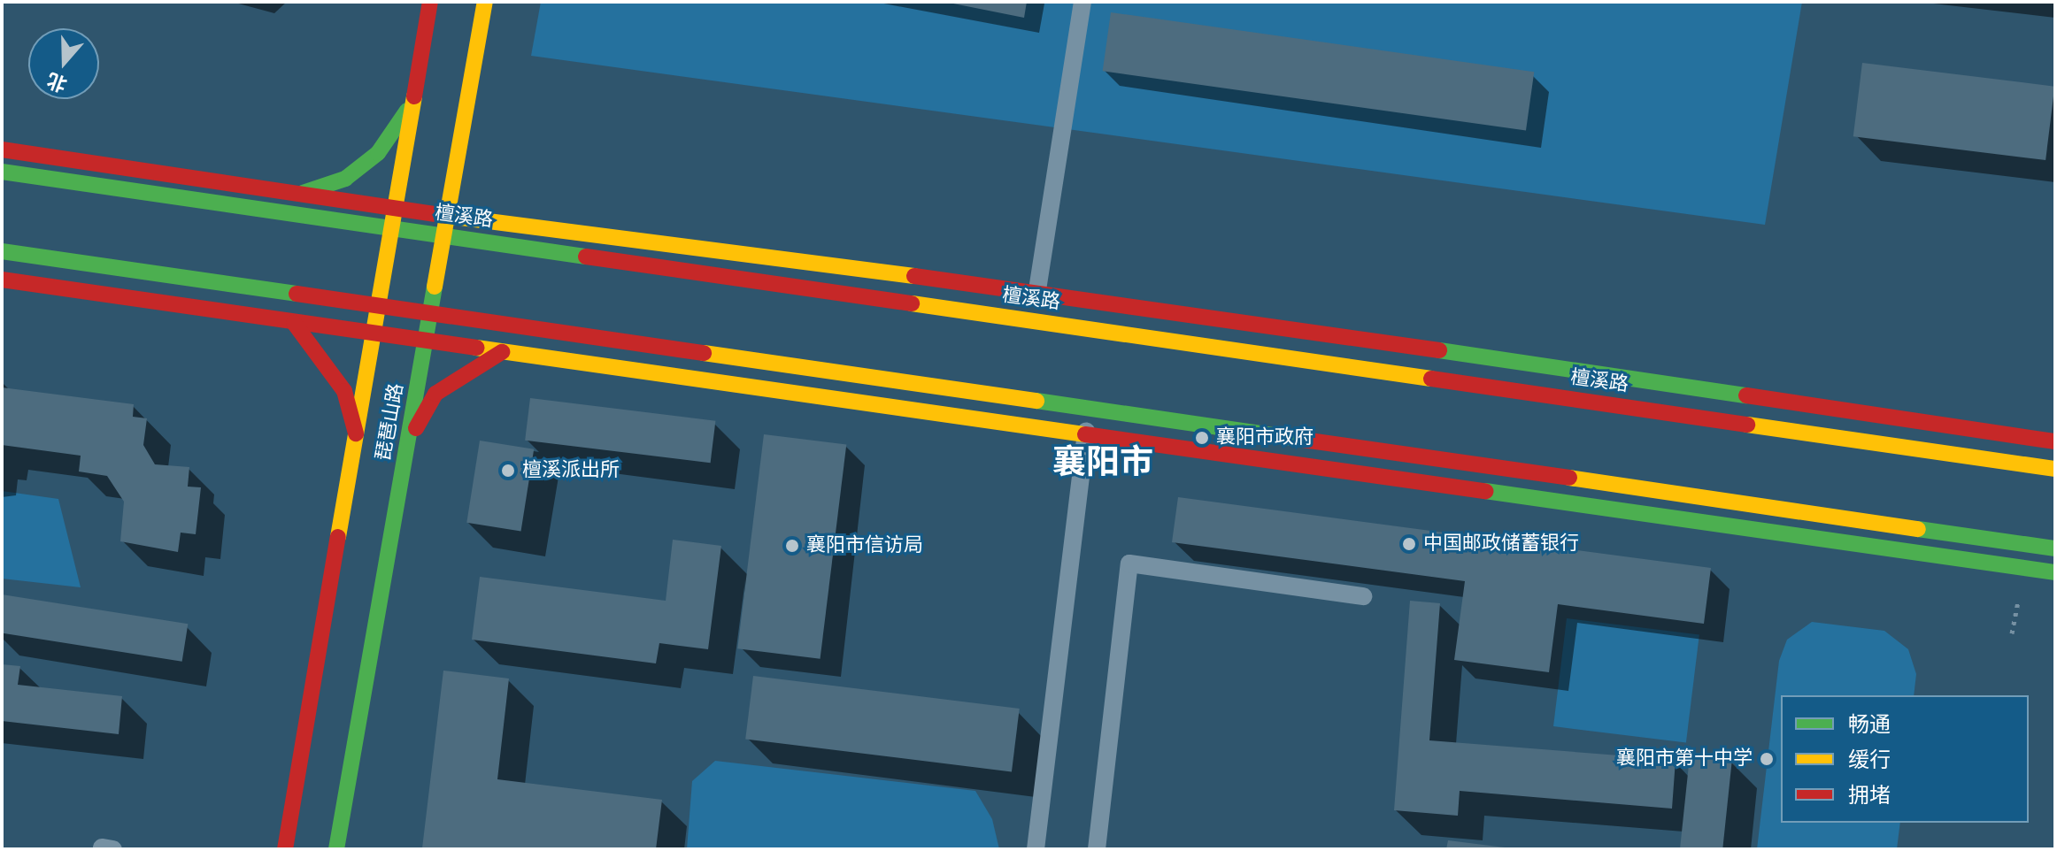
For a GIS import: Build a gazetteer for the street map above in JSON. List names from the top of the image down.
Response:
{
  "streets": {
    "main road": ["檀溪路", "琵琶山路"]
  },
  "crossings": [
    ["檀溪路", "琵琶山路"]
  ],
  "districts": ["襄阳市"],
  "places": [
    "襄阳市政府",
    "檀溪派出所",
    "中国邮政储蓄银行",
    "襄阳市信访局",
    "襄阳市第十中学"
  ],
  "legend": ["畅通", "缓行", "拥堵"],
  "north": "bottom"
}
